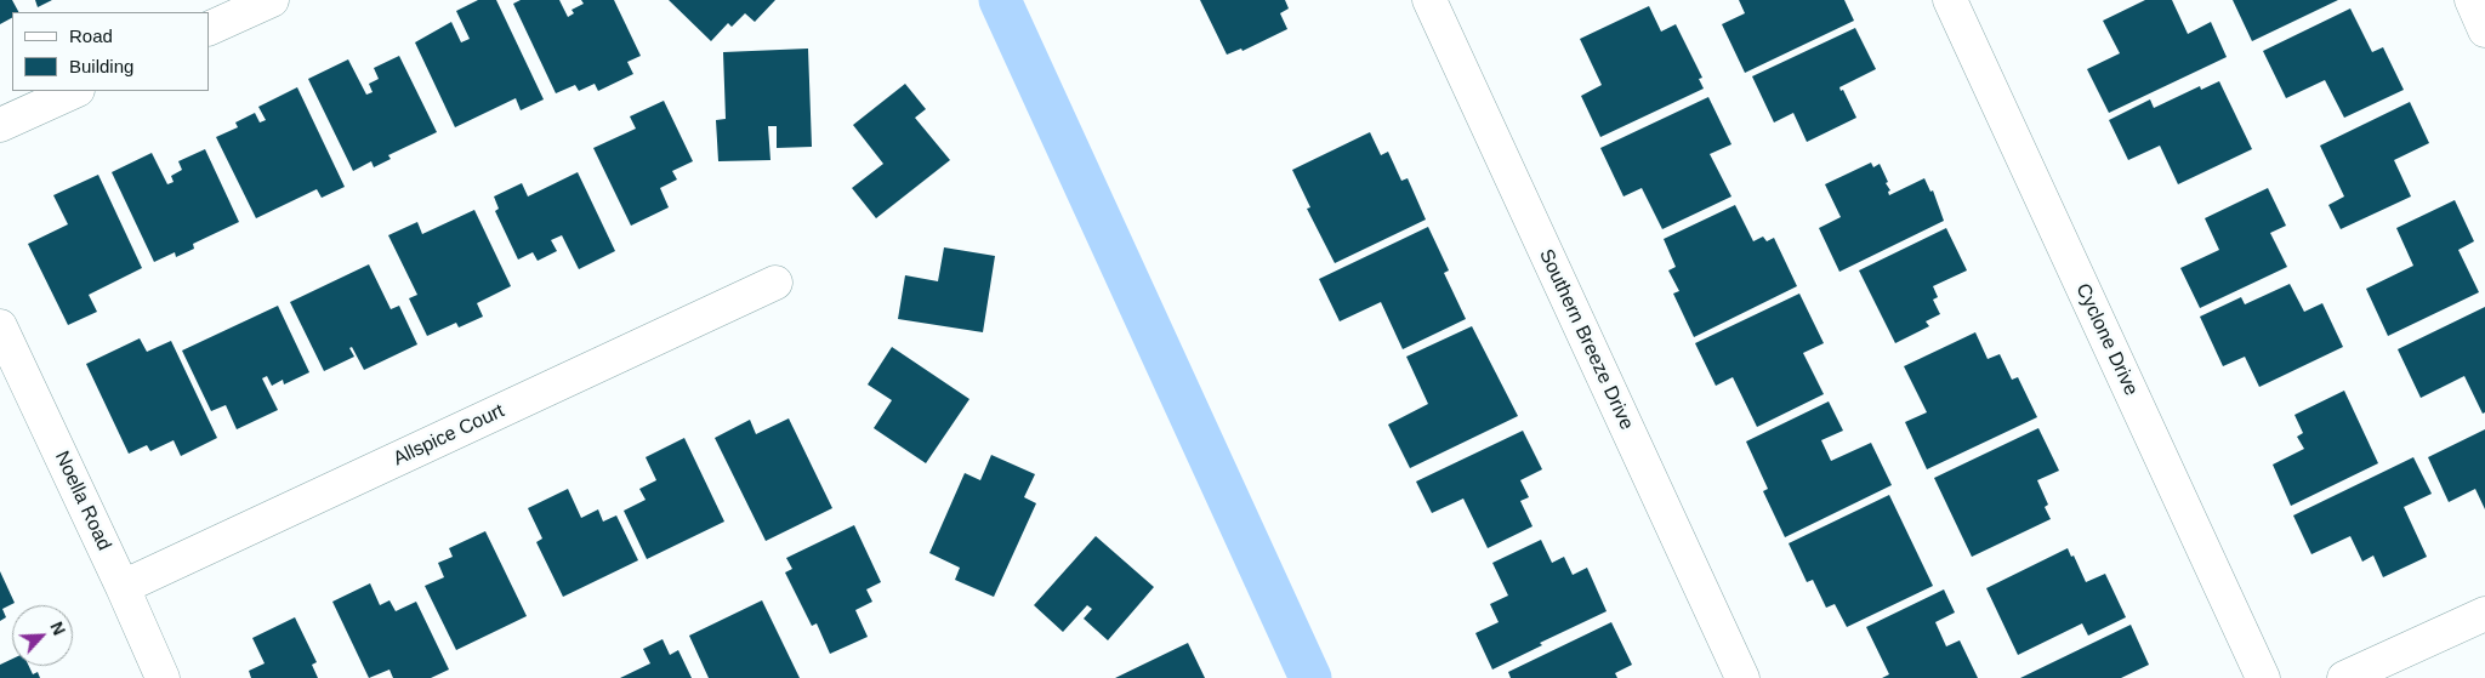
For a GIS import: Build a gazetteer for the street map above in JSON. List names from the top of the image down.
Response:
{
  "streets": {
    "street": [
      "Southern Breeze Drive",
      "Cyclone Drive",
      "Allspice Court",
      "Noella Road"
    ]
  },
  "crossings": [
    ["Allspice Court", "Noella Road"]
  ],
  "legend": ["Road", "Building"],
  "north": "top right"
}
